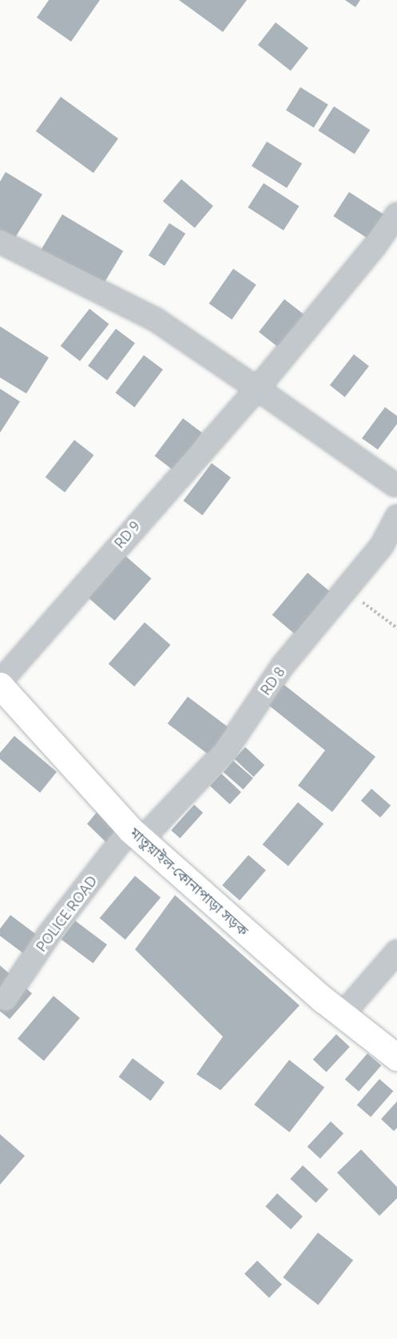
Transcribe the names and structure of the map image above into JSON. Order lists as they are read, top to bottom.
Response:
{
  "streets": {
    "main road": ["মাতুয়াইল-কোনাপাড়া সড়ক"],
    "street": ["RD 9", "RD 8", "POLICE ROAD"]
  },
  "crossings": [
    ["RD 9", "মাতুয়াইল-কোনাপাড়া সড়ক"],
    ["RD 8", "মাতুয়াইল-কোনাপাড়া সড়ক"],
    ["RD 8", "POLICE ROAD"],
    ["মাতুয়াইল-কোনাপাড়া সড়ক", "POLICE ROAD"]
  ]
}
